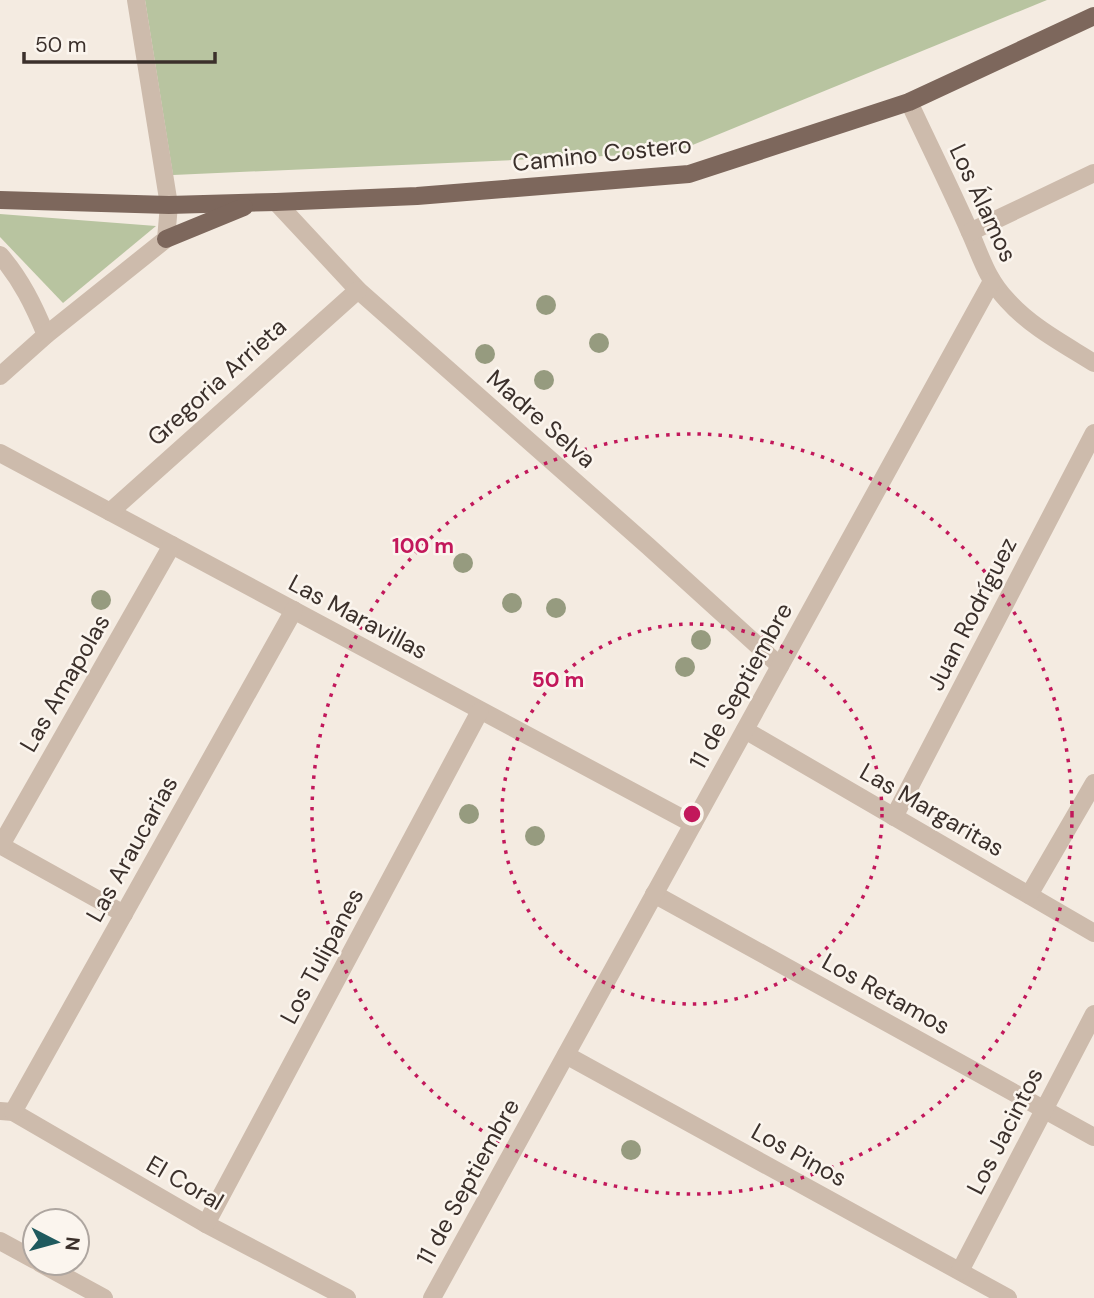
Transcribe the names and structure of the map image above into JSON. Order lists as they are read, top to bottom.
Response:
{
  "streets": {
    "main road": ["Camino Costero"],
    "street": [
      "Los Álamos",
      "Gregoria Arrieta",
      "Madre Selva",
      "Juan Rodríguez",
      "Las Maravillas",
      "Las Amapolas",
      "11 de Septiembre",
      "Las Margaritas",
      "Las Araucarias",
      "Los Tulipanes",
      "Los Retamos",
      "Los Jacintos",
      "Los Pinos",
      "El Coral"
    ]
  },
  "crossings": [
    ["Camino Costero", "Los Álamos"],
    ["Camino Costero", "Madre Selva"],
    ["Los Álamos", "11 de Septiembre"],
    ["Gregoria Arrieta", "Madre Selva"],
    ["Gregoria Arrieta", "Las Maravillas"],
    ["Madre Selva", "11 de Septiembre"],
    ["Juan Rodríguez", "Las Margaritas"],
    ["Las Maravillas", "Las Amapolas"],
    ["Las Maravillas", "11 de Septiembre"],
    ["Las Maravillas", "Las Araucarias"],
    ["Las Maravillas", "Los Tulipanes"],
    ["11 de Septiembre", "Las Margaritas"],
    ["11 de Septiembre", "Los Retamos"],
    ["11 de Septiembre", "Los Pinos"],
    ["Las Araucarias", "El Coral"],
    ["Los Tulipanes", "El Coral"],
    ["Los Retamos", "Los Jacintos"],
    ["Los Jacintos", "Los Pinos"]
  ],
  "scale_bar": "50 m",
  "north": "right",
  "rings": ["100 m", "50 m"]
}
